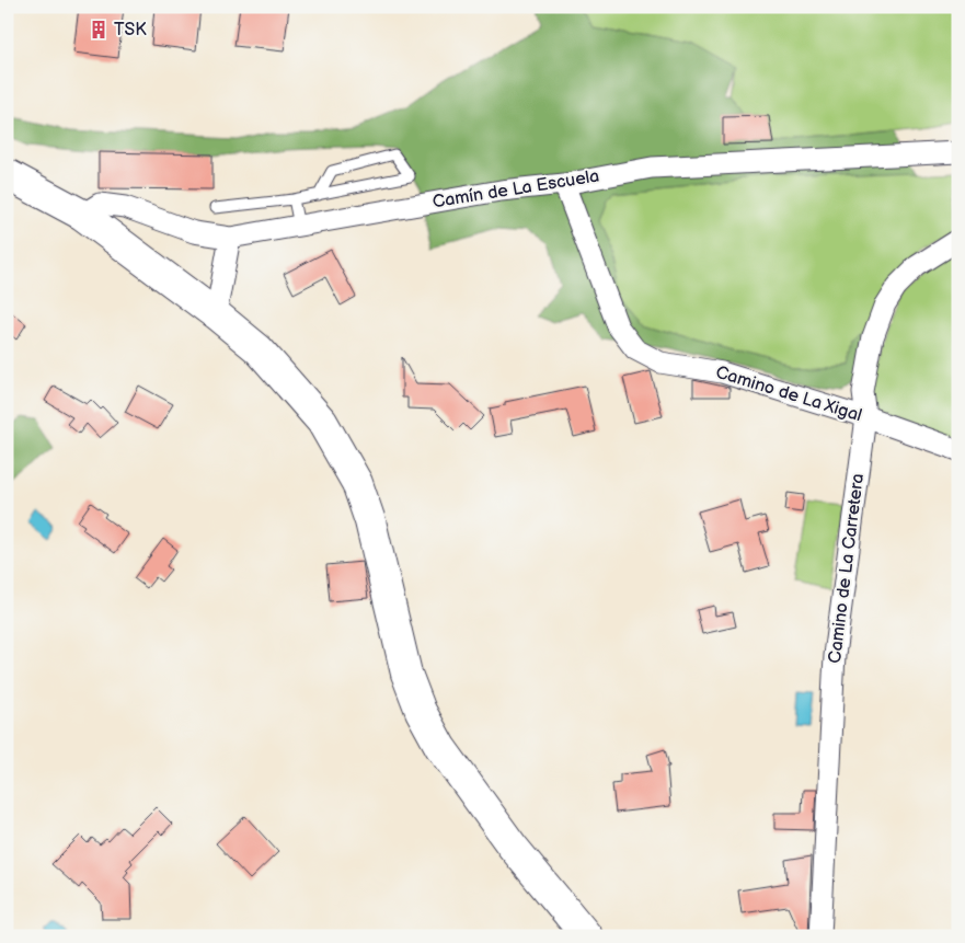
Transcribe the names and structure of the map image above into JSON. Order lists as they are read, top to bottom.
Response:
{
  "streets": {
    "street": ["Camín de La Escuela", "Camino de La Xigal", "Camino de La Carretera"]
  },
  "crossings": [
    ["Camín de La Escuela", "Camino de La Xigal"],
    ["Camino de La Xigal", "Camino de La Carretera"]
  ],
  "places": {
    "building": ["TSK"]
  }
}
